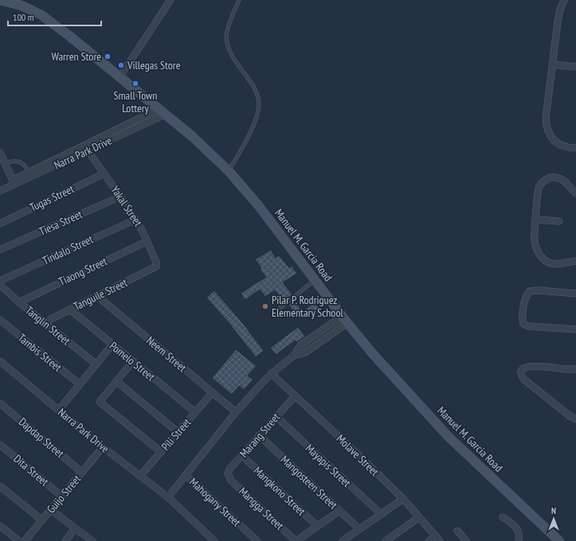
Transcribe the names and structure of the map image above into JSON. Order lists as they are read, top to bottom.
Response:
{
  "streets": {
    "main road": ["Manuel M. Garcia Road"],
    "street": [
      "Narra Park Drive",
      "Tugas Street",
      "Yakal Street",
      "Tiesa Street",
      "Tindalo Street",
      "Tiaong Street",
      "Tanguile Street",
      "Tanglin Street",
      "Tambis Street",
      "Neem Street",
      "Pomelo Street",
      "Pili Street",
      "Marang Street",
      "Dapdap Street",
      "Molave Street",
      "Mayapis Street",
      "Dita Street",
      "Mangosteen Street",
      "Mangkono Street",
      "Guijo Street",
      "Mahogany Street",
      "Mangga Street"
    ]
  },
  "crossings": [
    ["Narra Park Drive", "Yakal Street"],
    ["Narra Park Drive", "Manuel M. Garcia Road"],
    ["Narra Park Drive", "Pili Street"],
    ["Narra Park Drive", "Guijo Street"],
    ["Tugas Street", "Yakal Street"],
    ["Yakal Street", "Tiesa Street"],
    ["Yakal Street", "Tindalo Street"],
    ["Yakal Street", "Tiaong Street"],
    ["Yakal Street", "Tanguile Street"],
    ["Tiaong Street", "Tanglin Street"],
    ["Tanguile Street", "Tanglin Street"],
    ["Tanguile Street", "Neem Street"],
    ["Tanguile Street", "Pomelo Street"],
    ["Neem Street", "Pili Street"],
    ["Pomelo Street", "Pili Street"],
    ["Marang Street", "Molave Street"],
    ["Marang Street", "Mayapis Street"],
    ["Marang Street", "Mangosteen Street"],
    ["Marang Street", "Mangkono Street"],
    ["Marang Street", "Mangga Street"],
    ["Dapdap Street", "Guijo Street"],
    ["Dita Street", "Guijo Street"]
  ],
  "places": [
    "Warren Store",
    "Villegas Store",
    "Small Town Lottery",
    "Pilar P. Rodriguez Elementary School"
  ],
  "scale_bar": "100 m",
  "north": "top"
}
